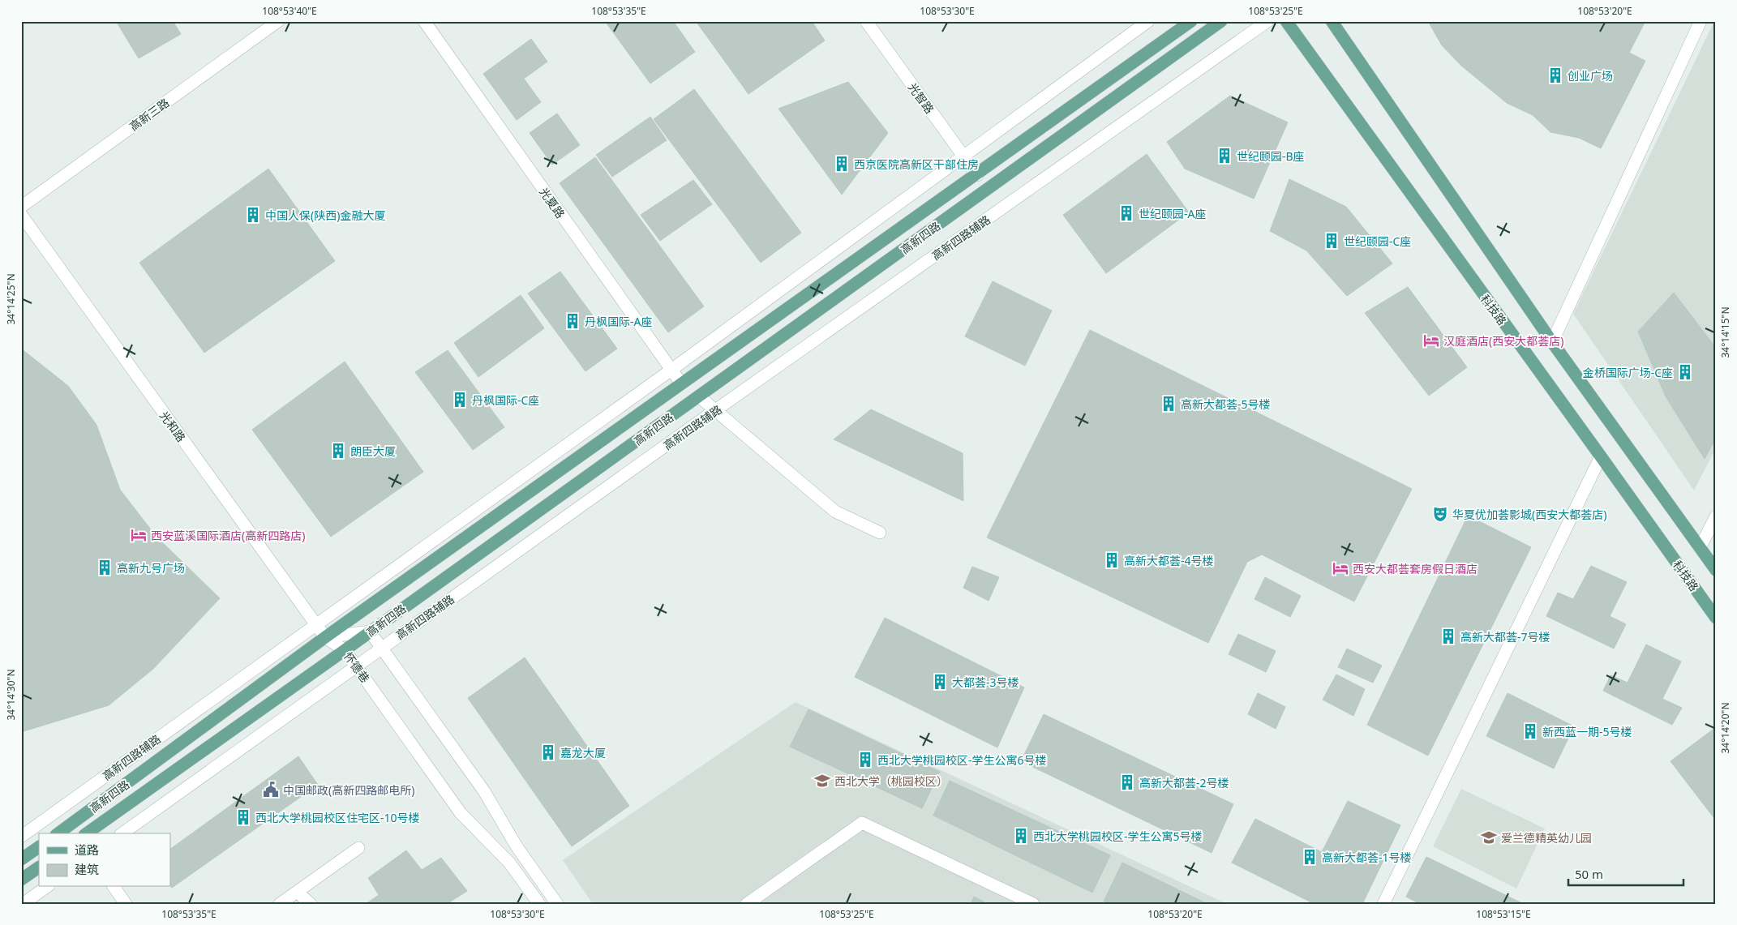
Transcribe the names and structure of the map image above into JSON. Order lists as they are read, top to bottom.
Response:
{
  "streets": {
    "main road": ["高新四路", "科技路"],
    "street": [
      "光智路",
      "高新三路",
      "光夏路",
      "高新四路辅路",
      "光和路",
      "怀德巷"
    ]
  },
  "crossings": [
    ["光智路", "高新四路"],
    ["光智路", "高新四路辅路"],
    ["光夏路", "高新四路"],
    ["光夏路", "高新四路辅路"],
    ["高新四路", "光和路"],
    ["高新四路", "怀德巷"],
    ["高新四路辅路", "光和路"],
    ["高新四路辅路", "怀德巷"],
    ["光和路", "怀德巷"]
  ],
  "places": {
    "building": [
      "创业广场",
      "世纪颐园-B座",
      "西京医院高新区干部住房",
      "世纪颐园-A座",
      "中国人保(陕西)金融大厦",
      "世纪颐园-C座",
      "丹枫国际-A座",
      "金桥国际广场-C座",
      "丹枫国际-C座",
      "高新大都荟-5号楼",
      "朗臣大厦",
      "高新大都荟-4号楼",
      "高新九号广场",
      "高新大都荟-7号楼",
      "大都荟-3号楼",
      "新西蓝一期-5号楼",
      "嘉龙大厦",
      "西北大学桃园校区-学生公寓6号楼",
      "高新大都荟-2号楼",
      "西北大学桃园校区住宅区-10号楼",
      "西北大学桃园校区-学生公寓5号楼",
      "高新大都荟-1号楼"
    ],
    "hotel": ["汉庭酒店(西安大都荟店)", "西安蓝溪国际酒店(高新四路店)", "西安大都荟套房假日酒店"],
    "theatre": ["华夏优加荟影城(西安大都荟店)"],
    "school or university": ["西北大学（桃园校区）", "爱兰德精英幼儿园"],
    "public building": ["中国邮政(高新四路邮电所)"]
  },
  "legend": ["道路", "建筑"],
  "scale_bar": "50 m",
  "coordinates": [
    "108°53'40\"E",
    "108°53'35\"E",
    "108°53'30\"E",
    "108°53'25\"E",
    "108°53'20\"E",
    "34°14'25\"N",
    "34°14'15\"N",
    "34°14'30\"N",
    "34°14'20\"N",
    "108°53'15\"E"
  ]
}
